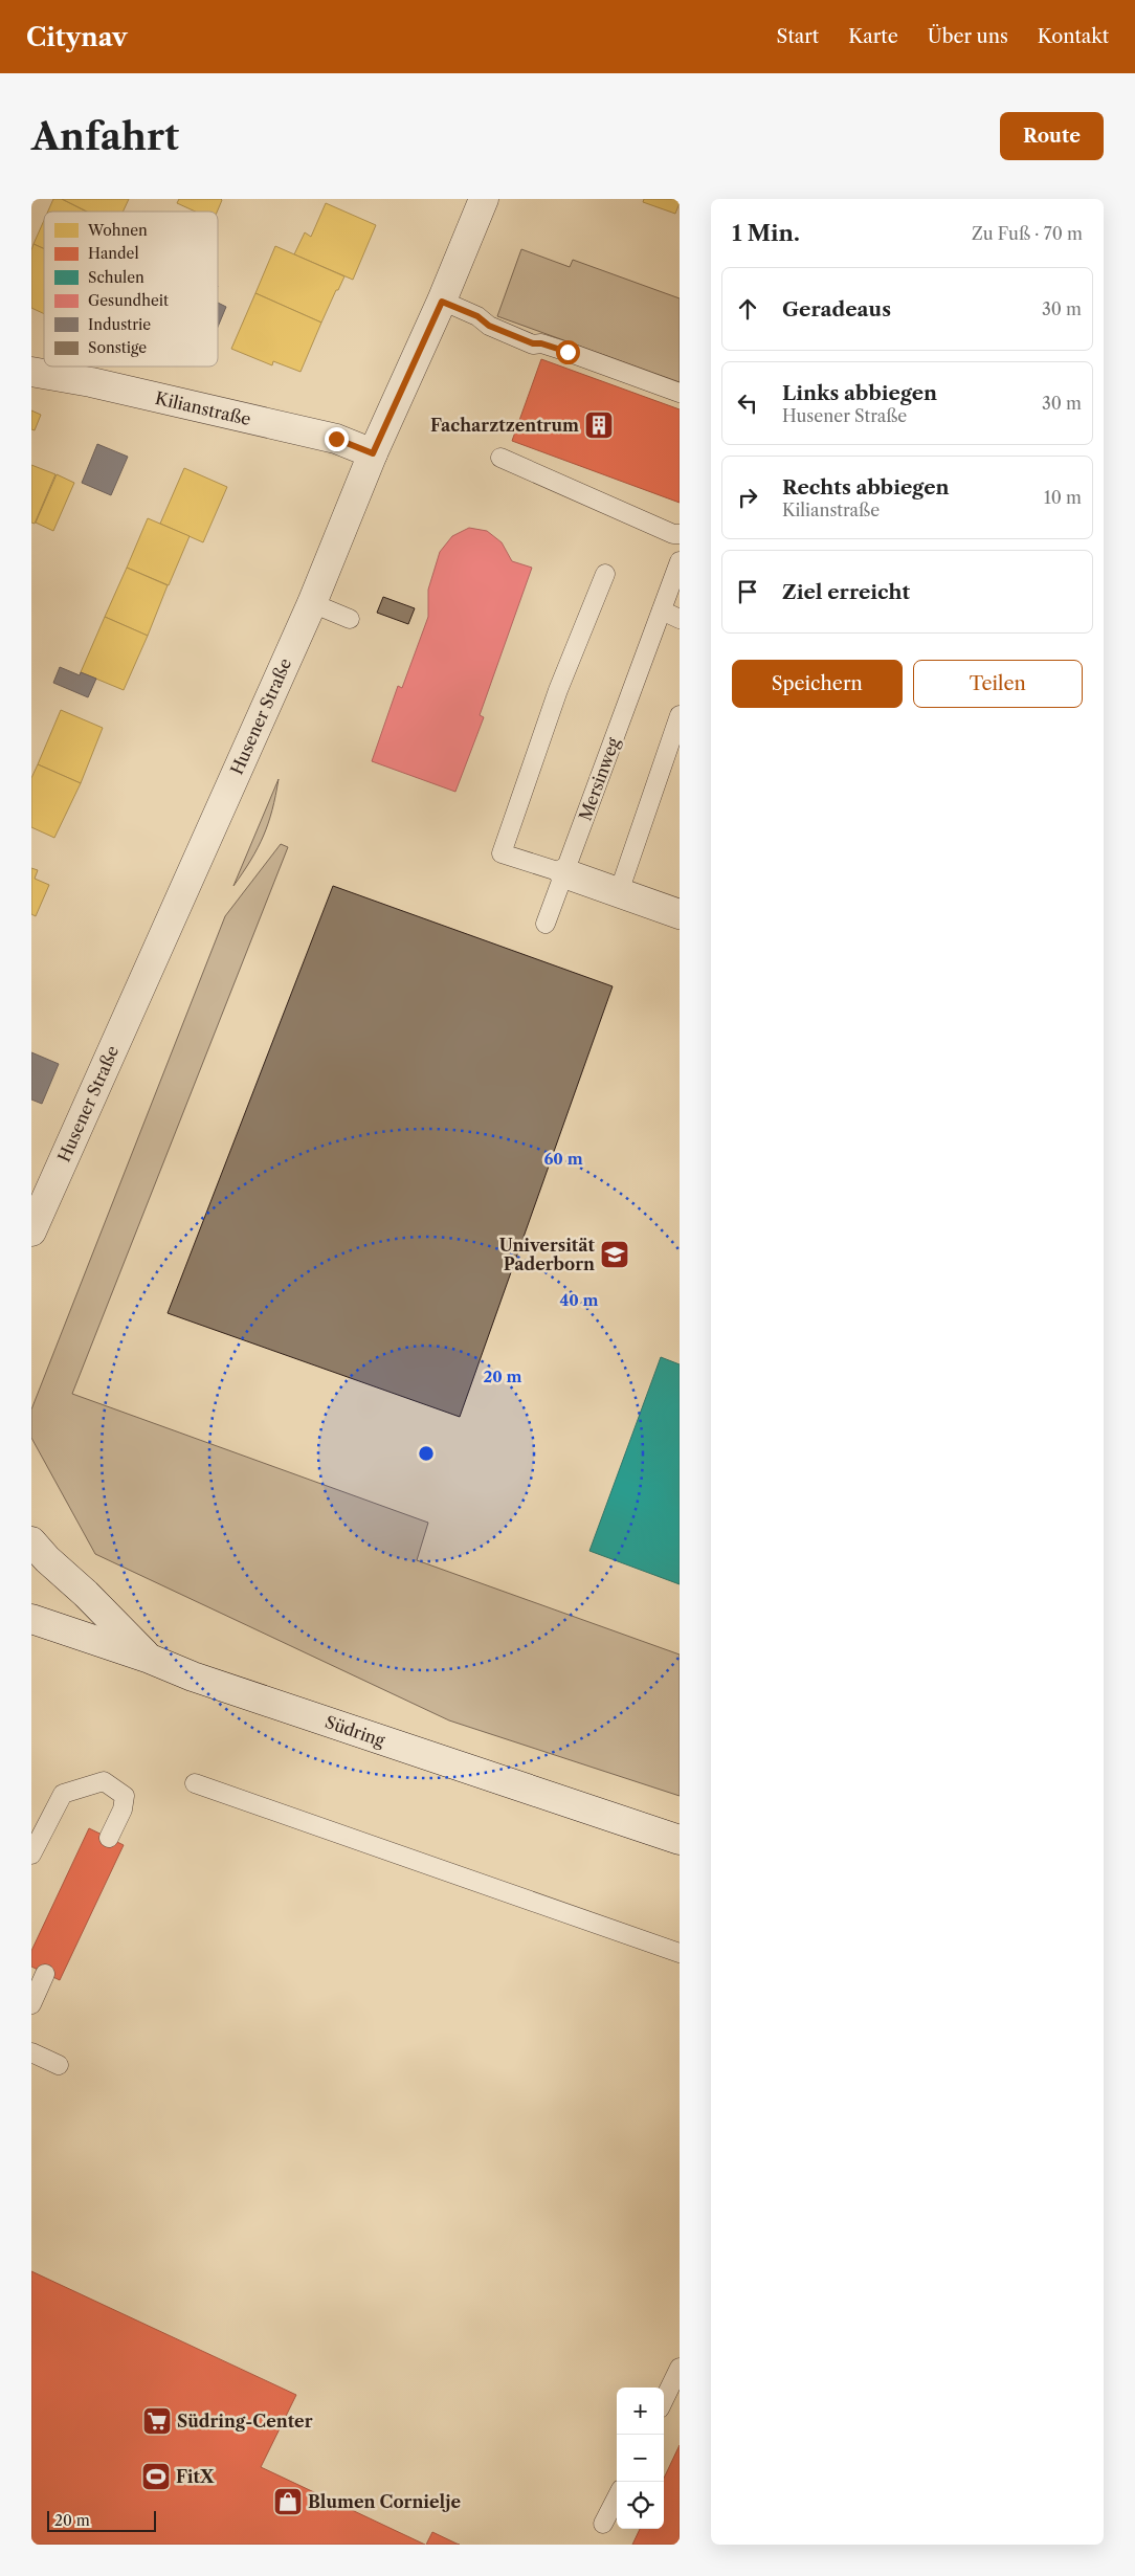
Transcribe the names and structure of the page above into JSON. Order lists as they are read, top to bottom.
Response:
{
  "streets": {
    "street": ["Kilianstraße", "Husener Straße", "Südring"],
    "lane": ["Mersinweg"]
  },
  "crossings": [
    ["Kilianstraße", "Husener Straße"]
  ],
  "places": {
    "building": ["Facharztzentrum"],
    "school or university": ["Universität Paderborn"],
    "supermarket": ["Südring-Center"],
    "sports": ["FitX"],
    "shop": ["Blumen Cornielje"]
  },
  "legend": [
    "Wohnen",
    "Handel",
    "Schulen",
    "Gesundheit",
    "Industrie",
    "Sonstige"
  ],
  "scale_bar": "20 m",
  "page": {
    "header": "Citynav",
    "nav": [
      "Start",
      "Karte",
      "Über uns",
      "Kontakt"
    ],
    "buttons": [
      "Route",
      ["Speichern", "Teilen"]
    ],
    "title": "Anfahrt",
    "heading": ["1 Min.", "Zu Fuß · 70 m"],
    "list": [
      ["Geradeaus", "30 m"],
      ["Links abbiegen", "Husener Straße", "30 m"],
      ["Rechts abbiegen", "Kilianstraße", "10 m"],
      "Ziel erreicht"
    ],
    "map_buttons": ["+", "−"],
    "scale": "20 m"
  },
  "rings": ["60 m", "40 m", "20 m"]
}
